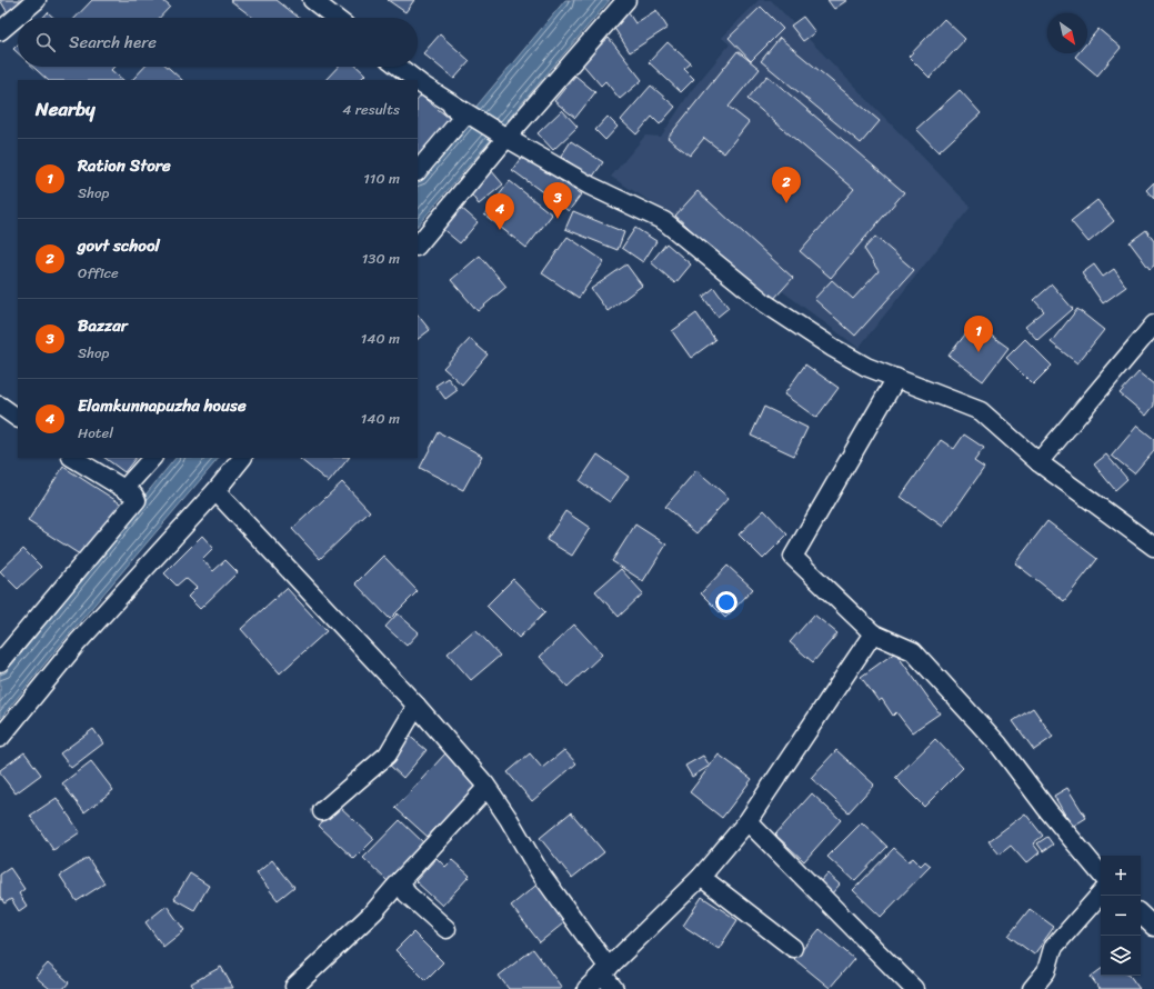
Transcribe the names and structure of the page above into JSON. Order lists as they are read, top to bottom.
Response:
{
  "north": "bottom right",
  "page": {
    "search": "Search here",
    "heading": ["Nearby", "4 results"],
    "list": [
      {
        "mark": "1",
        "name": "Ration Store",
        "note": "Shop",
        "value": "110 m"
      },
      {
        "mark": "2",
        "name": "govt school",
        "note": "Office",
        "value": "130 m"
      },
      {
        "mark": "3",
        "name": "Bazzar",
        "note": "Shop",
        "value": "140 m"
      },
      {
        "mark": "4",
        "name": "Elamkunnapuzha house",
        "note": "Hotel",
        "value": "140 m"
      }
    ],
    "pins": [
      "2",
      "3",
      "4",
      "1"
    ],
    "map_buttons": ["+", "−"]
  }
}
